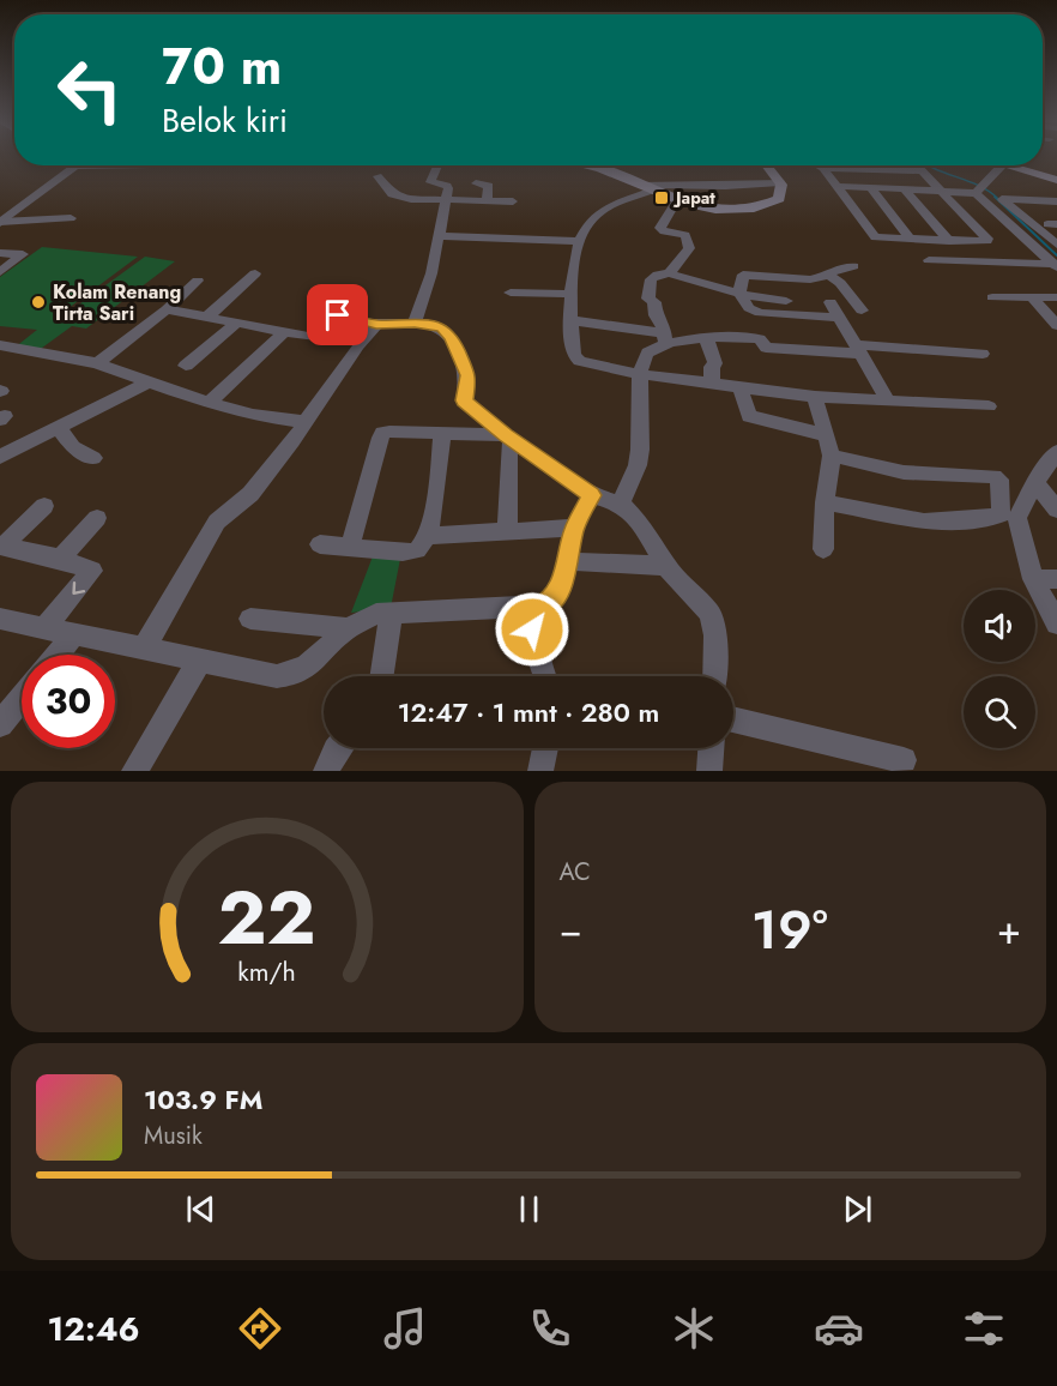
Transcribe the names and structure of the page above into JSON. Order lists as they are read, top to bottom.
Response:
{
  "places": {
    "transit": ["Japat"],
    "other": ["Kolam Renang Tirta Sari"]
  },
  "page": {
    "turn": ["70 m", "Belok kiri"],
    "limit": "30",
    "trip": "12:47 · 1 mnt · 280 m",
    "tile": "AC",
    "heat": ["−", "19°", "+"],
    "song": ["103.9 FM", "Musik"],
    "tabs": "12:46",
    "gauge": ["22", "km/h"]
  }
}
